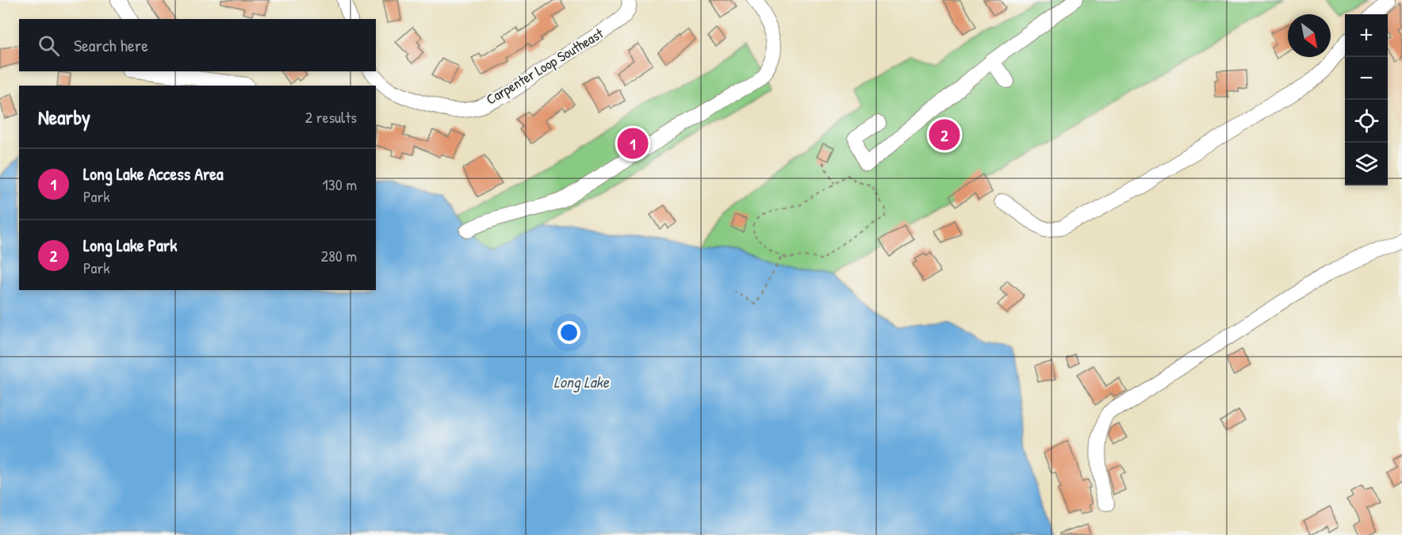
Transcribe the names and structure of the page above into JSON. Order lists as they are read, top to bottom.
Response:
{
  "streets": {
    "street": ["Carpenter Loop Southeast"]
  },
  "water": ["Long Lake"],
  "north": "bottom right",
  "page": {
    "map_buttons": ["+", "−"],
    "search": "Search here",
    "heading": ["Nearby", "2 results"],
    "pins": ["2", "1"],
    "list": [
      {
        "mark": "1",
        "name": "Long Lake Access Area",
        "note": "Park",
        "value": "130 m"
      },
      {
        "mark": "2",
        "name": "Long Lake Park",
        "note": "Park",
        "value": "280 m"
      }
    ]
  }
}
